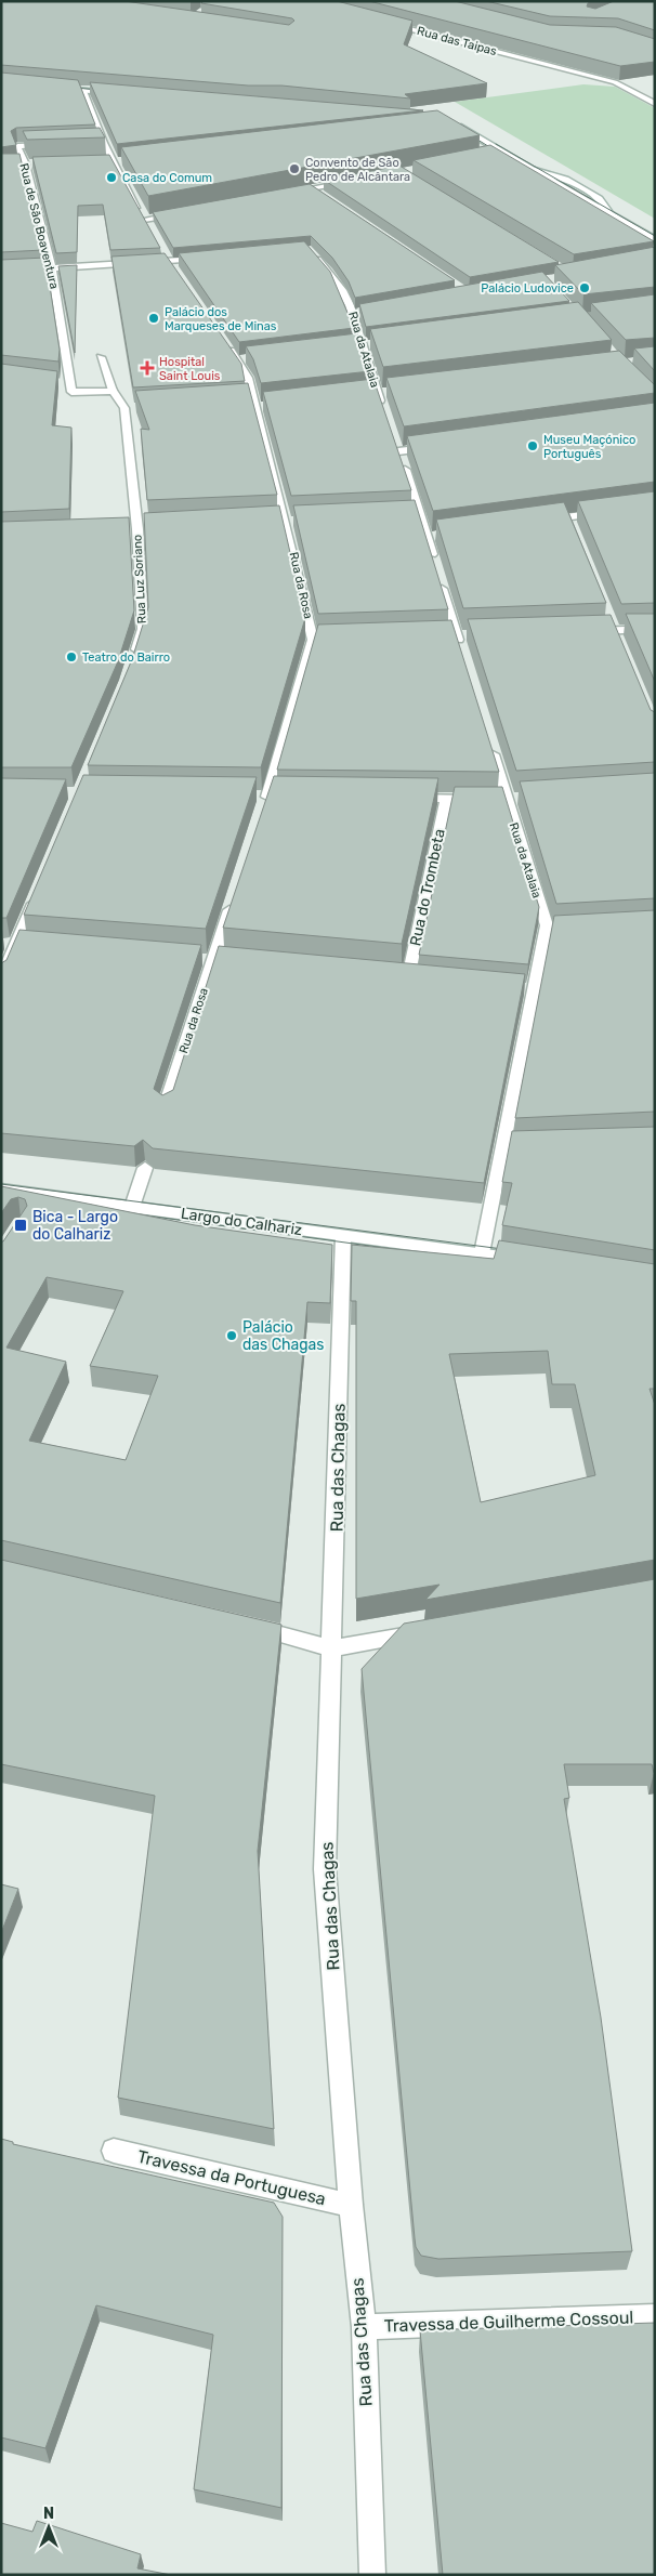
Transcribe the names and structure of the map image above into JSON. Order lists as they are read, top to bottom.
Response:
{
  "streets": {
    "street": [
      "Rua das Taipas",
      "Rua de São Boaventura",
      "Rua da Atalaia",
      "Rua Luz Soriano",
      "Rua da Rosa",
      "Rua do Trombeta",
      "Largo do Calhariz",
      "Rua das Chagas",
      "Travessa da Portuguesa",
      "Travessa de Guilherme Cossoul"
    ]
  },
  "crossings": [
    ["Rua de São Boaventura", "Rua Luz Soriano"],
    ["Rua da Atalaia", "Largo do Calhariz"],
    ["Largo do Calhariz", "Rua das Chagas"],
    ["Rua das Chagas", "Travessa da Portuguesa"],
    ["Rua das Chagas", "Travessa de Guilherme Cossoul"]
  ],
  "places": {
    "other": [
      "Convento de São Pedro de Alcântara",
      "Casa do Comum",
      "Palácio Ludovice",
      "Palácio dos Marqueses de Minas",
      "Museu Maçónico Português",
      "Teatro do Bairro",
      "Palácio das Chagas"
    ],
    "health": ["Hospital Saint Louis"],
    "transit": ["Bica - Largo do Calhariz"]
  },
  "north": "top"
}
